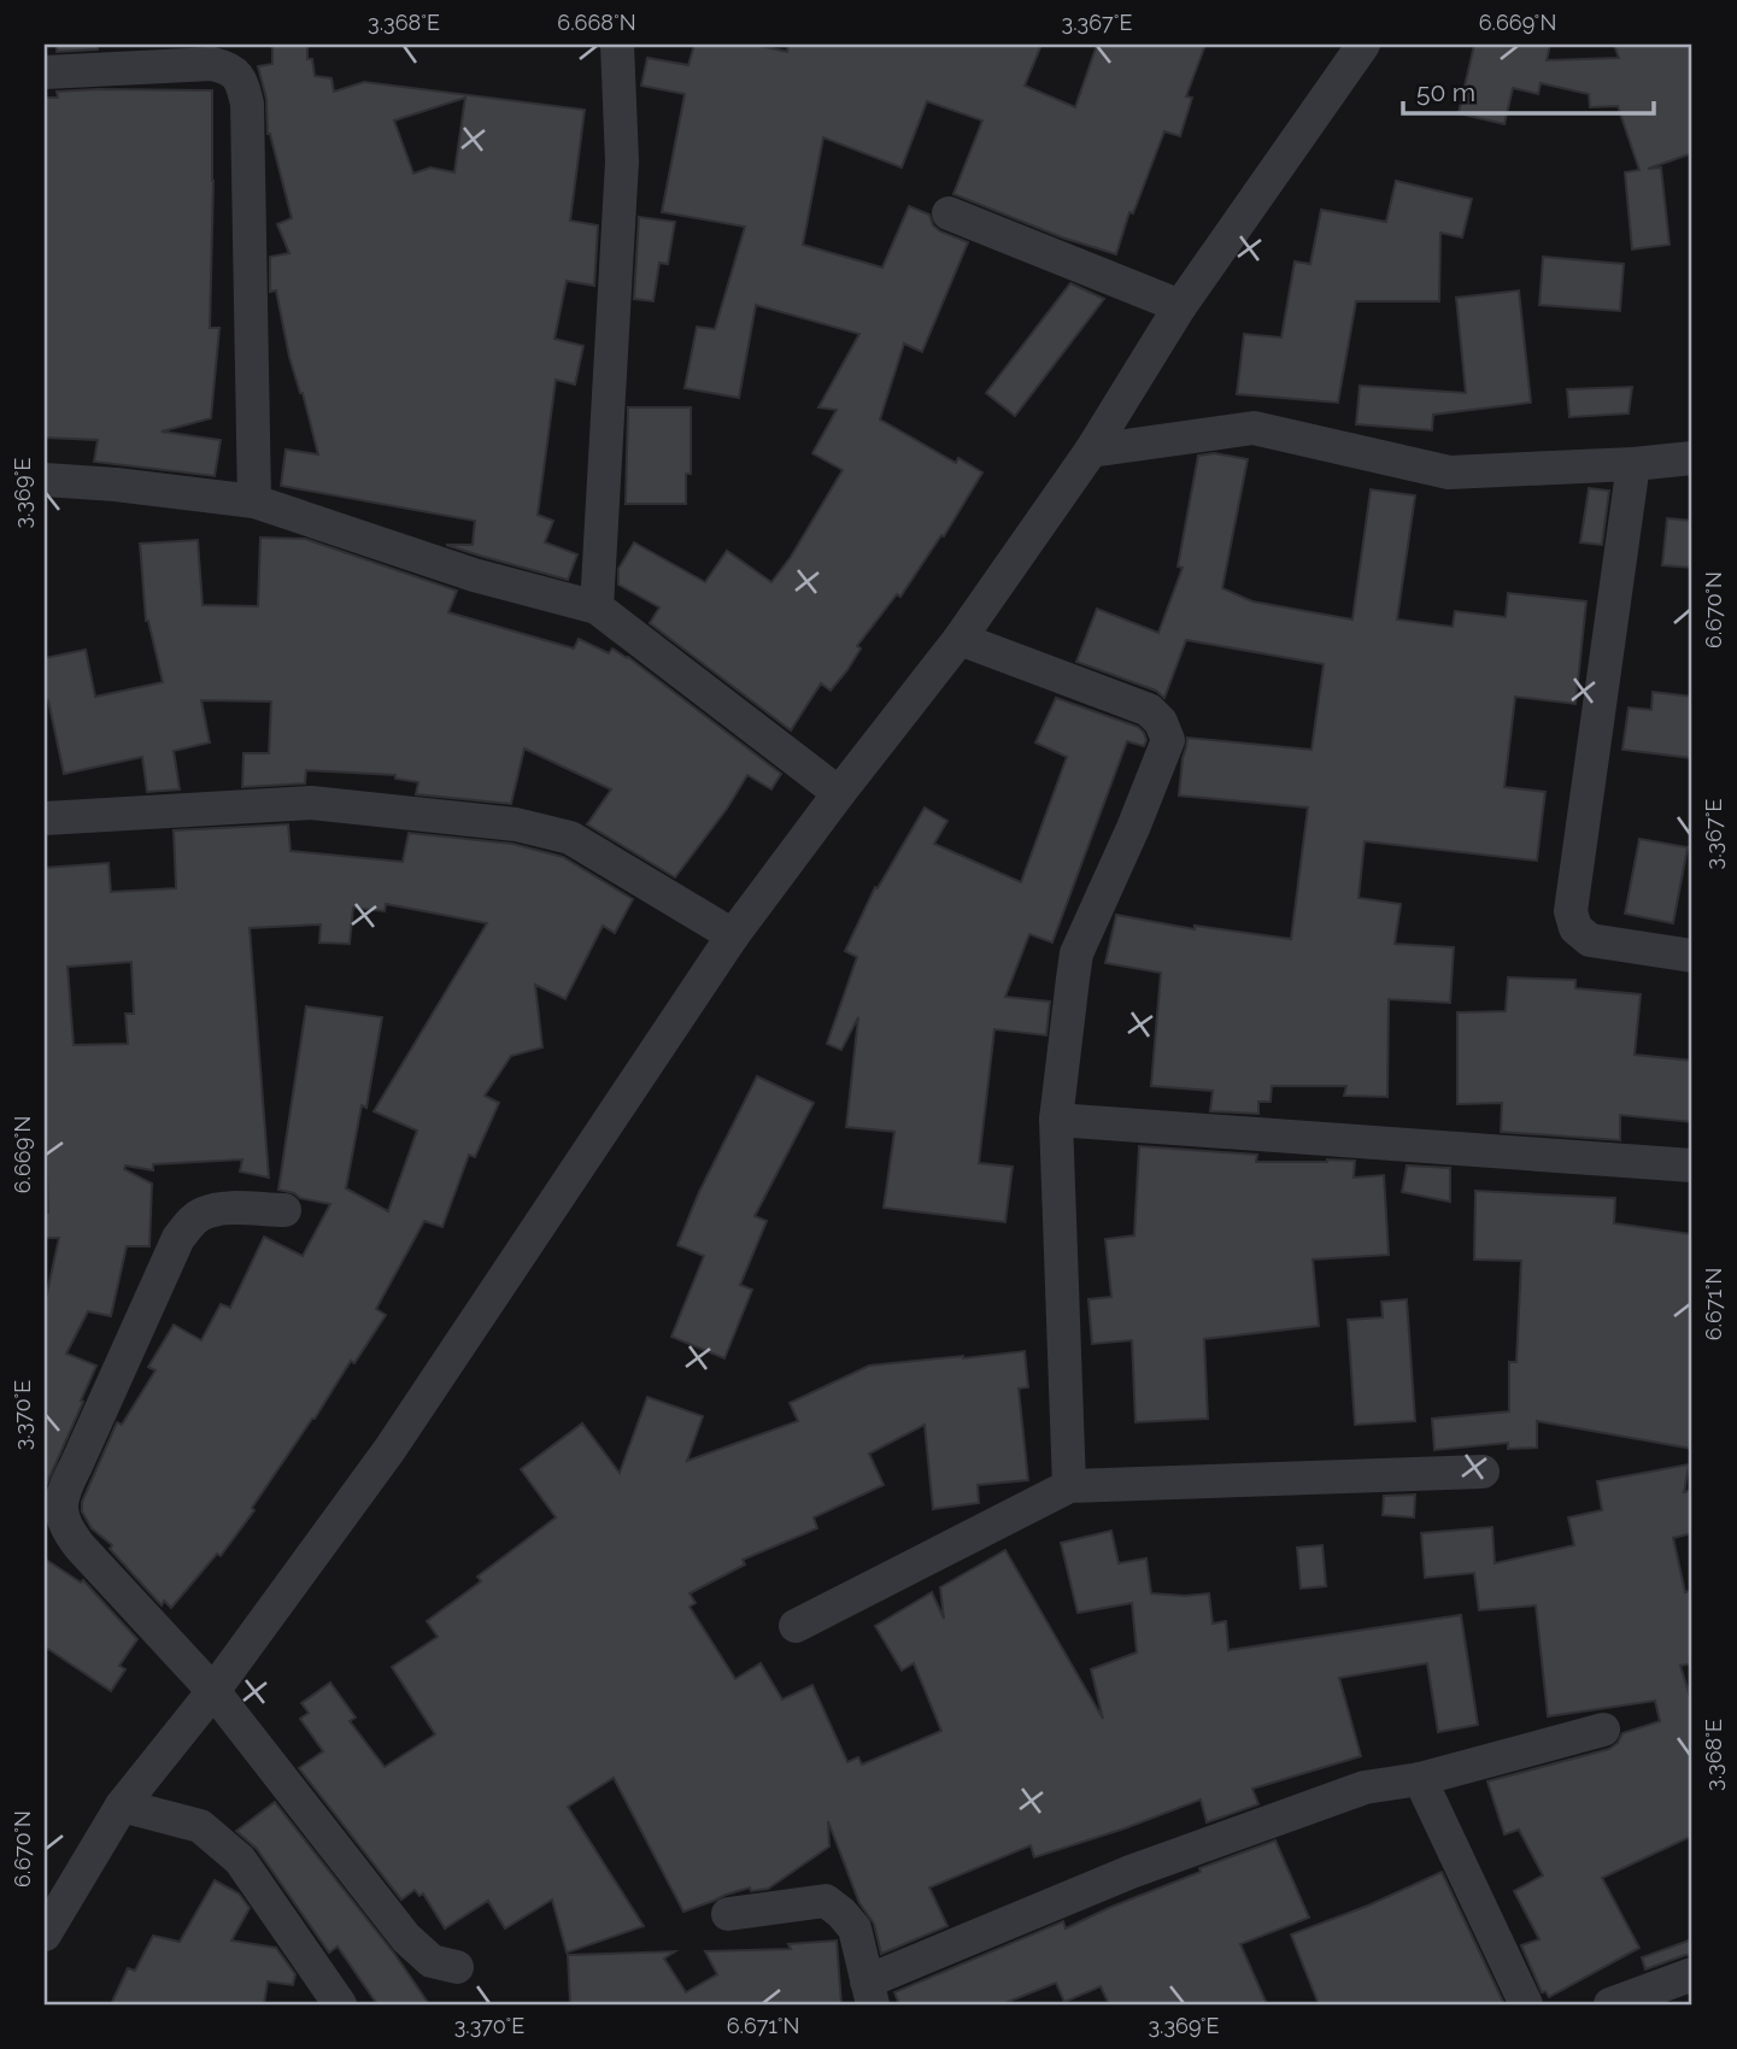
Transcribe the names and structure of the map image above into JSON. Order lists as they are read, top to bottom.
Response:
{
  "scale_bar": "50 m",
  "coordinates": [
    "3.368°E",
    "6.668°N",
    "3.367°E",
    "6.669°N",
    "3.369°E",
    "6.670°N",
    "6.671°N",
    "3.370°E"
  ]
}
